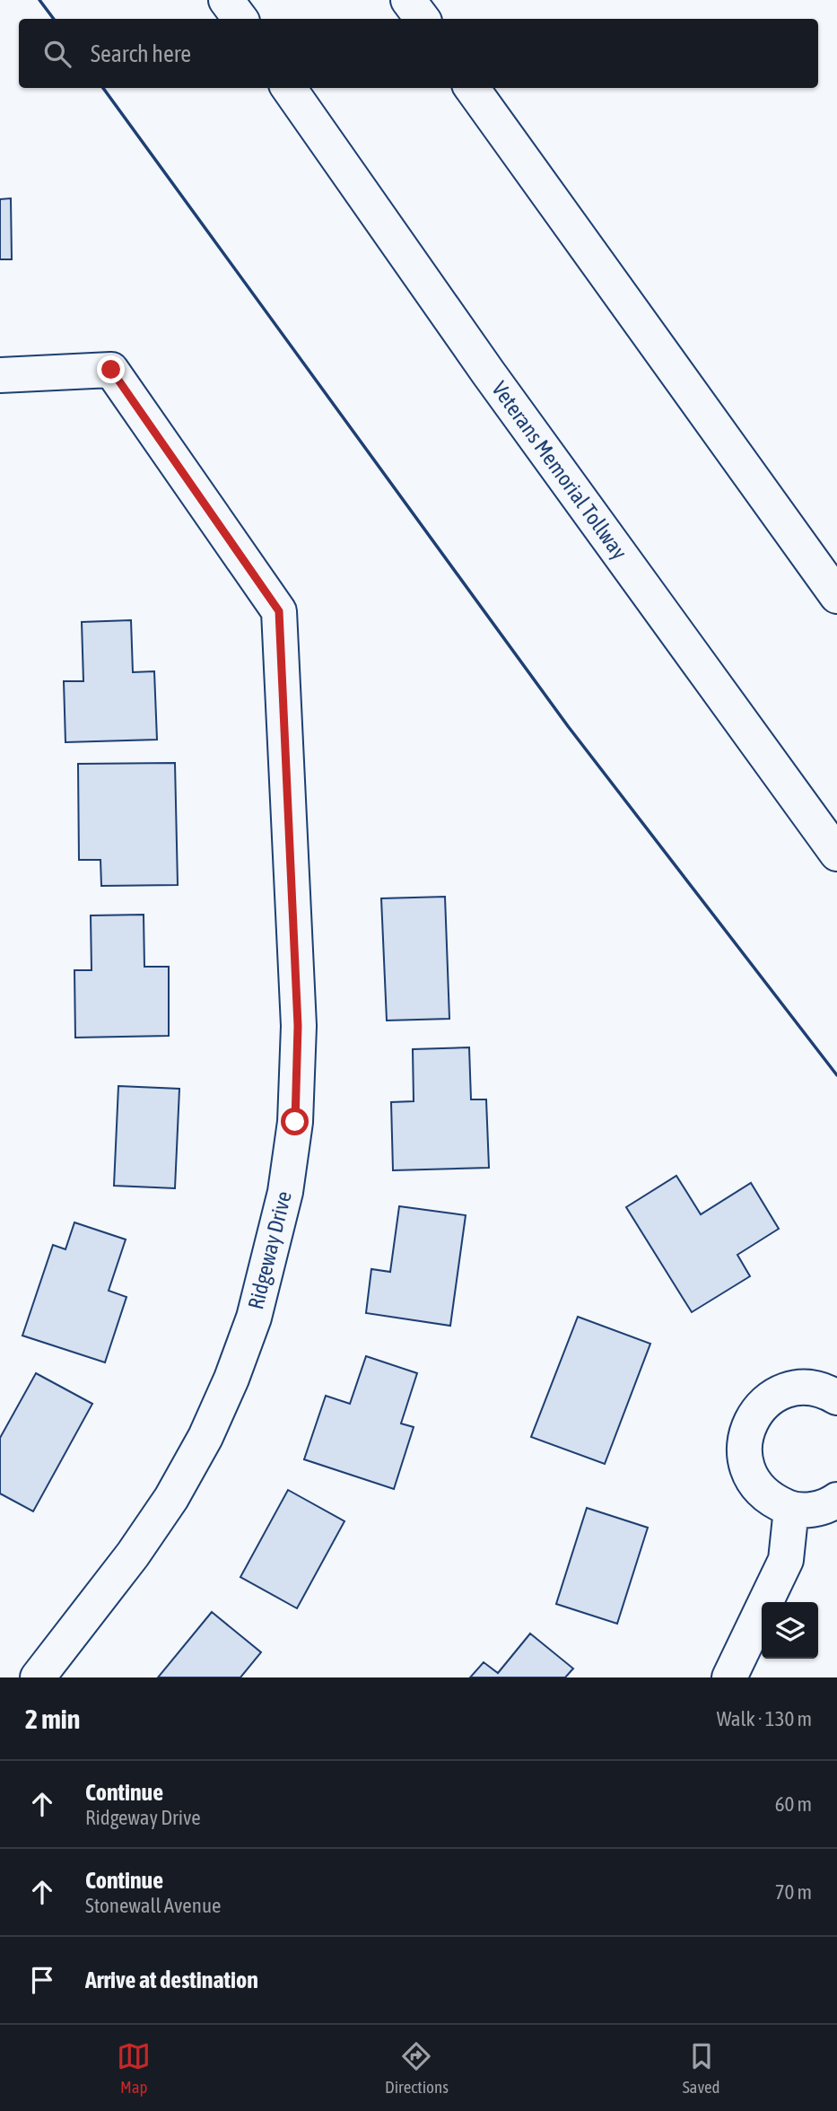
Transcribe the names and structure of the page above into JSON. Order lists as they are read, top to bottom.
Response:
{
  "streets": {
    "main road": ["Veterans Memorial Tollway", "Ridgeway Drive"]
  },
  "page": {
    "search": "Search here",
    "heading": ["2 min", "Walk · 130 m"],
    "list": [
      ["Continue", "Ridgeway Drive", "60 m"],
      ["Continue", "Stonewall Avenue", "70 m"],
      "Arrive at destination"
    ],
    "nav": ["Map", "Directions", "Saved"]
  }
}
